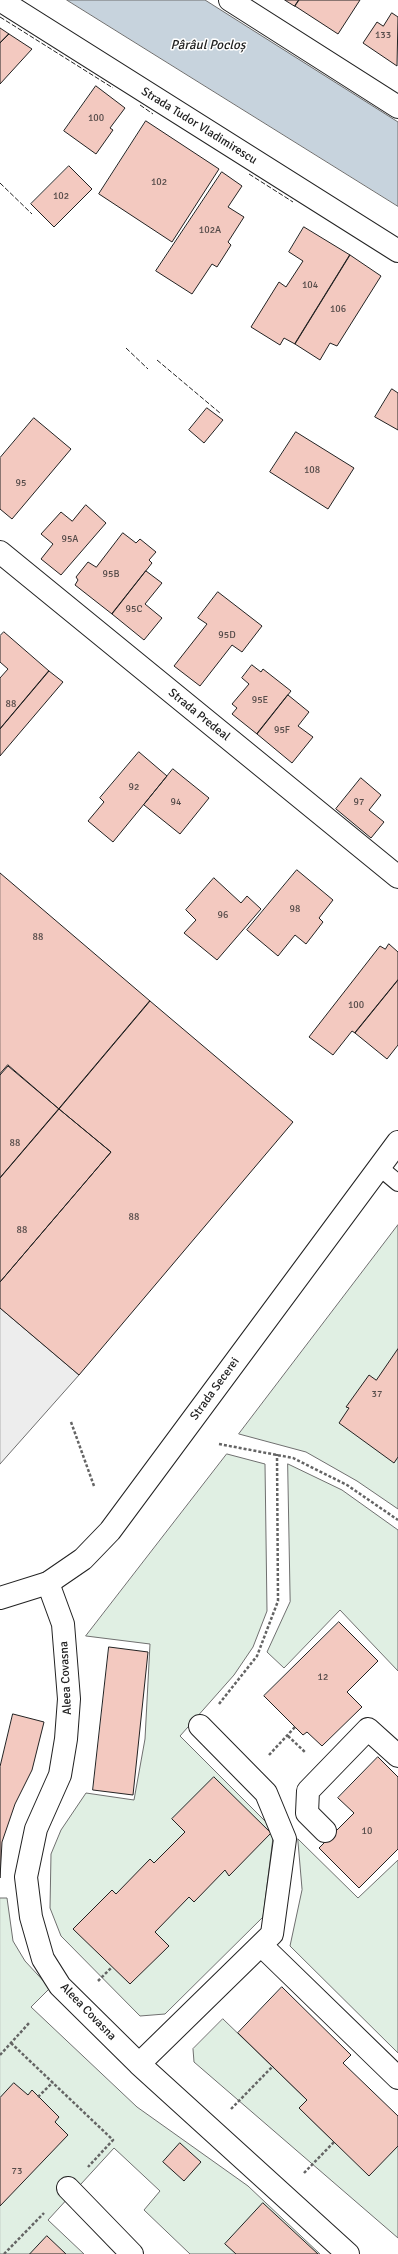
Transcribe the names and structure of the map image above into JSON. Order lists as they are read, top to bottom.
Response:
{
  "streets": {
    "street": [
      "Strada Tudor Vladimirescu",
      "Strada Predeal",
      "Strada Secerei",
      "Aleea Covasna"
    ]
  },
  "crossings": [
    ["Strada Secerei", "Aleea Covasna"]
  ],
  "water": ["Pârâul Pocloș"],
  "house_numbers": [
    "133",
    "100",
    "102",
    "102",
    "102A",
    "104",
    "106",
    "108",
    "95",
    "95A",
    "95B",
    "95C",
    "95D",
    "95E",
    "88",
    "95F",
    "92",
    "94",
    "97",
    "98",
    "96",
    "88",
    "100",
    "88",
    "88",
    "88",
    "37",
    "12",
    "10",
    "73"
  ]
}
